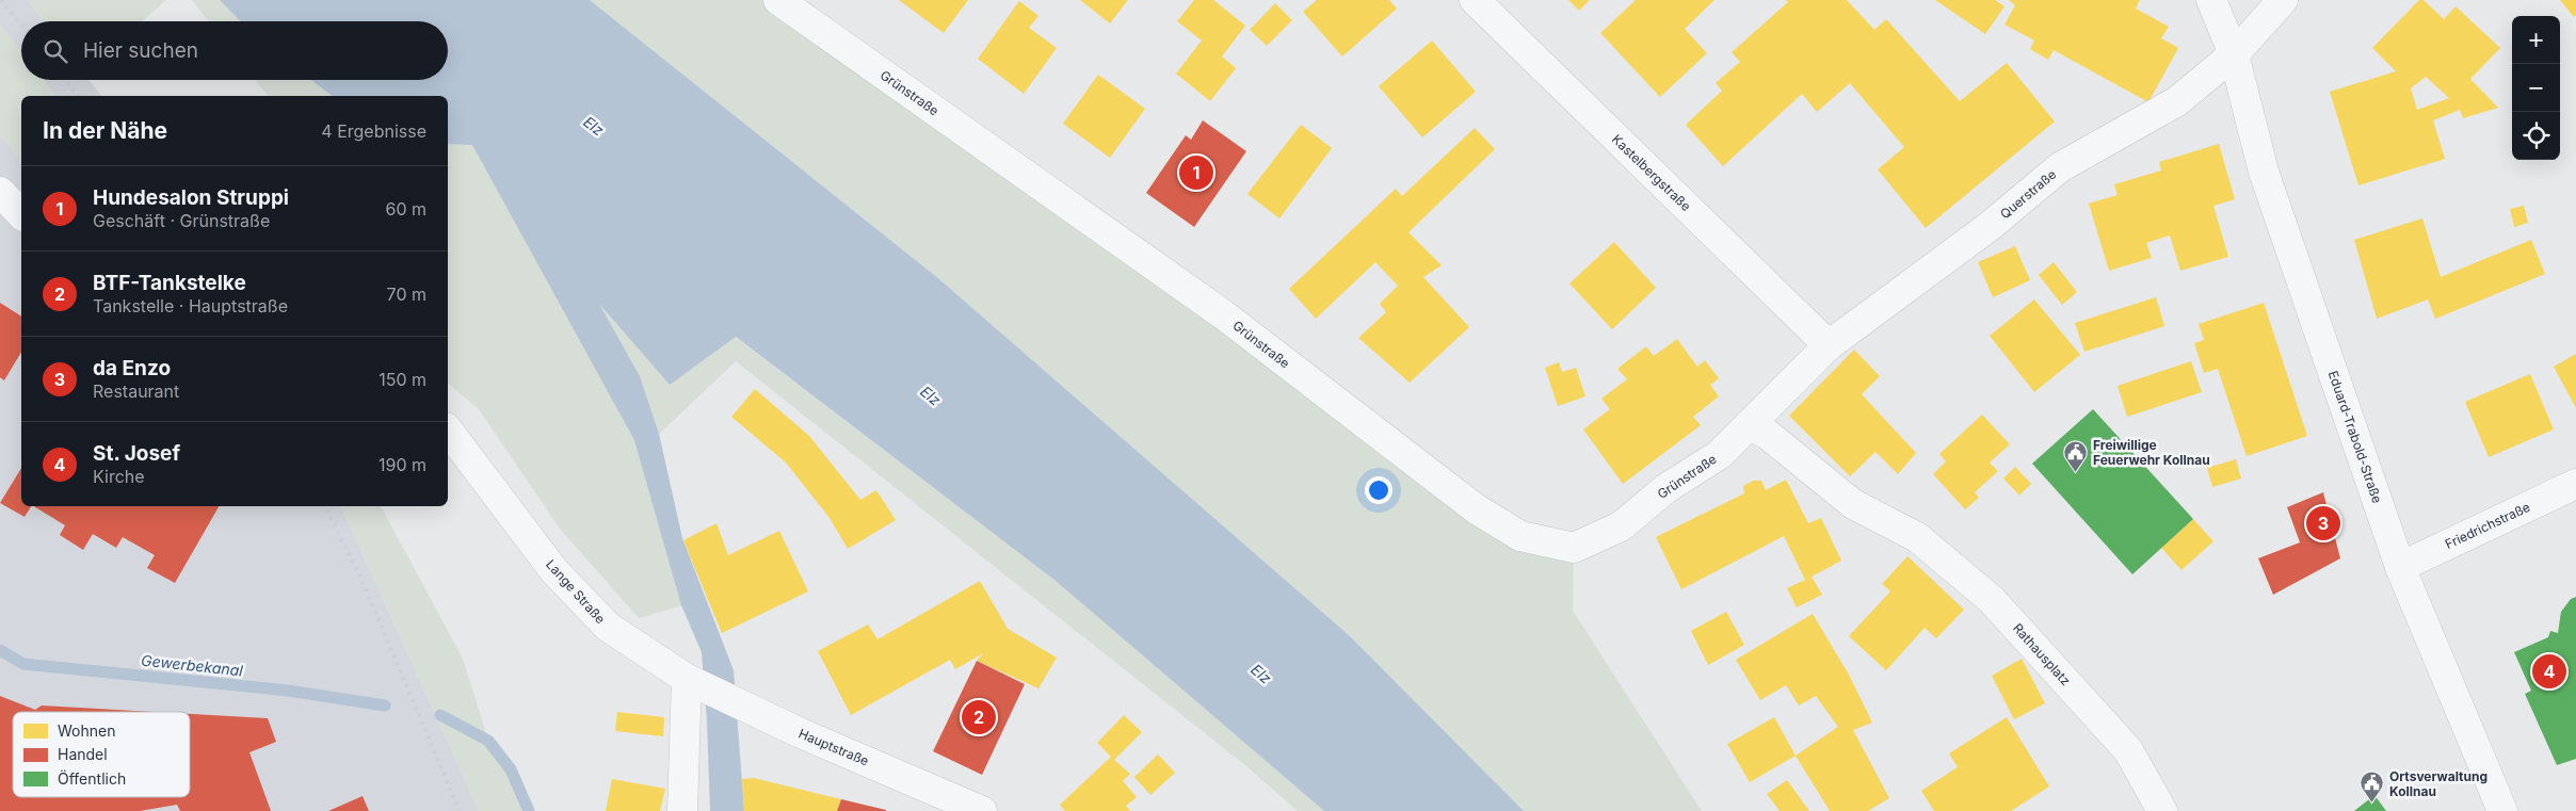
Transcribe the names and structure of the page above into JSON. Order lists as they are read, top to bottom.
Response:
{
  "streets": {
    "street": [
      "Grünstraße",
      "Kastelbergstraße",
      "Querstraße",
      "Eduard-Trabold-Straße",
      "Friedrichstraße",
      "Lange Straße",
      "Rathausplatz",
      "Hauptstraße"
    ]
  },
  "crossings": [
    ["Grünstraße", "Kastelbergstraße"],
    ["Grünstraße", "Querstraße"],
    ["Grünstraße", "Rathausplatz"],
    ["Kastelbergstraße", "Querstraße"],
    ["Querstraße", "Eduard-Trabold-Straße"],
    ["Eduard-Trabold-Straße", "Friedrichstraße"],
    ["Lange Straße", "Hauptstraße"]
  ],
  "water": ["Elz", "Gewerbekanal"],
  "places": {
    "public building": ["Freiwillige Feuerwehr Kollnau", "Ortsverwaltung Kollnau"]
  },
  "legend": ["Wohnen", "Handel", "Öffentlich"],
  "page": {
    "map_buttons": ["+", "−"],
    "search": "Hier suchen",
    "heading": ["In der Nähe", "4 Ergebnisse"],
    "pins": [
      "1",
      "3",
      "4",
      "2"
    ],
    "list": [
      {
        "mark": "1",
        "name": "Hundesalon Struppi",
        "note": "Geschäft · Grünstraße",
        "value": "60 m"
      },
      {
        "mark": "2",
        "name": "BTF-Tankstelke",
        "note": "Tankstelle · Hauptstraße",
        "value": "70 m"
      },
      {
        "mark": "3",
        "name": "da Enzo",
        "note": "Restaurant",
        "value": "150 m"
      },
      {
        "mark": "4",
        "name": "St. Josef",
        "note": "Kirche",
        "value": "190 m"
      }
    ]
  }
}
